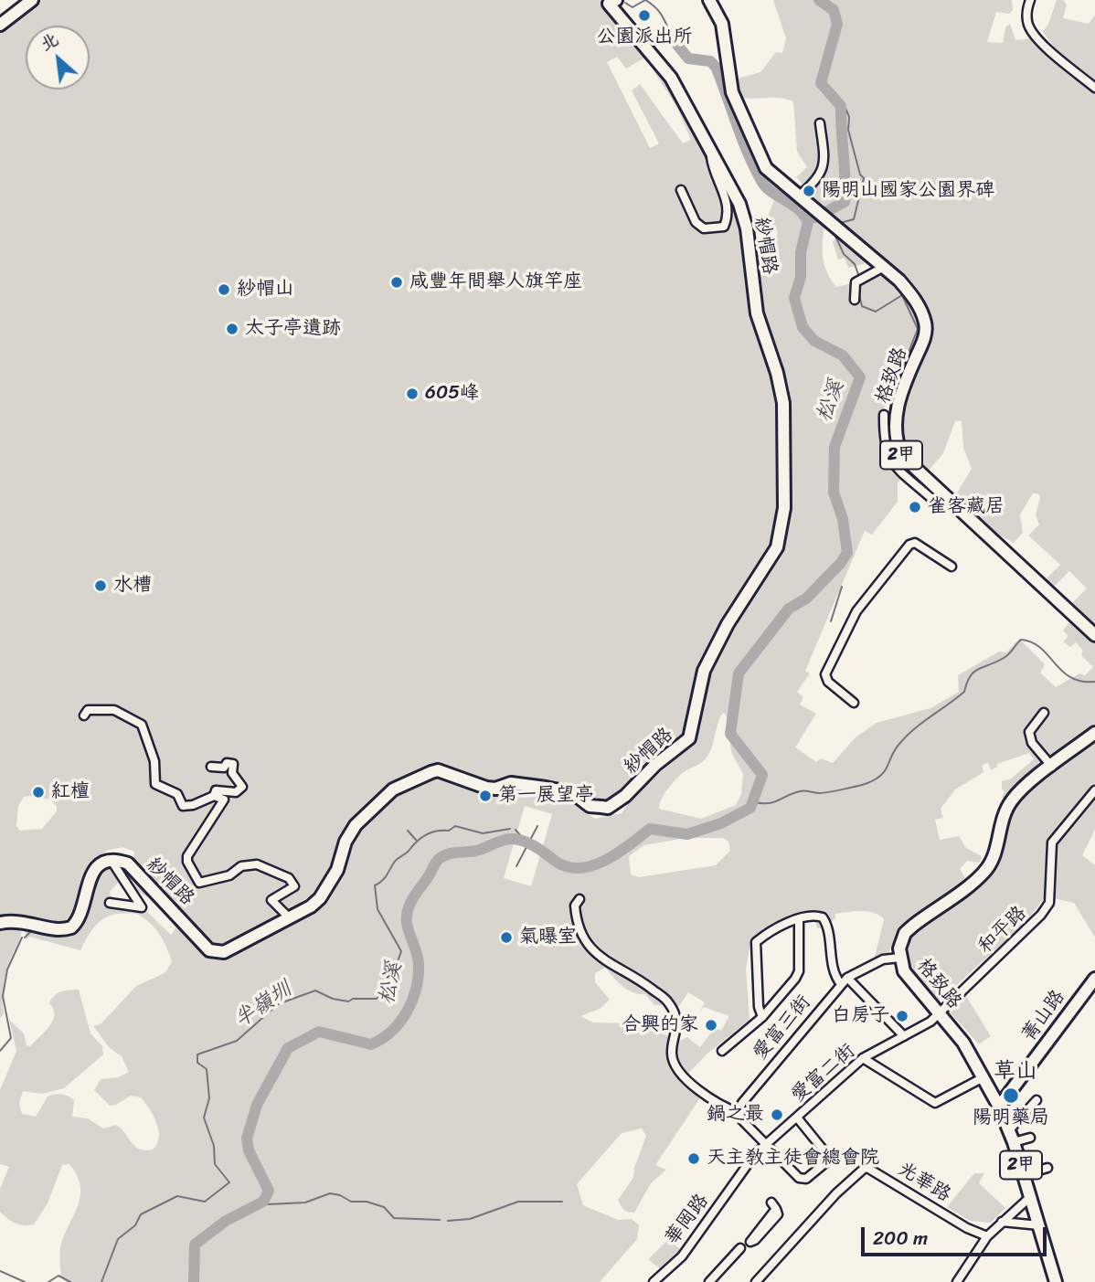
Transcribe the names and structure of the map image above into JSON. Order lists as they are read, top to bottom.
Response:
{
  "streets": {
    "street": [
      "紗帽路",
      "格致路",
      "2甲",
      "和平路",
      "菁山路",
      "愛富三街",
      "愛富二街",
      "光華路",
      "華岡路"
    ]
  },
  "crossings": [
    ["格致路", "2甲"],
    ["格致路", "和平路"],
    ["格致路", "菁山路"],
    ["格致路", "愛富三街"],
    ["格致路", "愛富二街"],
    ["和平路", "愛富二街"],
    ["愛富二街", "華岡路"]
  ],
  "districts": ["草山"],
  "water": ["松溪", "半嶺圳"],
  "places": [
    "公園派出所",
    "陽明山國家公園界碑",
    "咸豐年間舉人旗竿座",
    "紗帽山",
    "太子亭遺跡",
    "605峰",
    "雀客藏居",
    "水槽",
    "紅檀",
    "第一展望亭",
    "氣曝室",
    "白房子",
    "合興的家",
    "陽明藥局",
    "鍋之最",
    "天主教主徒會總會院"
  ],
  "scale_bar": "200 m",
  "north": "top left"
}
